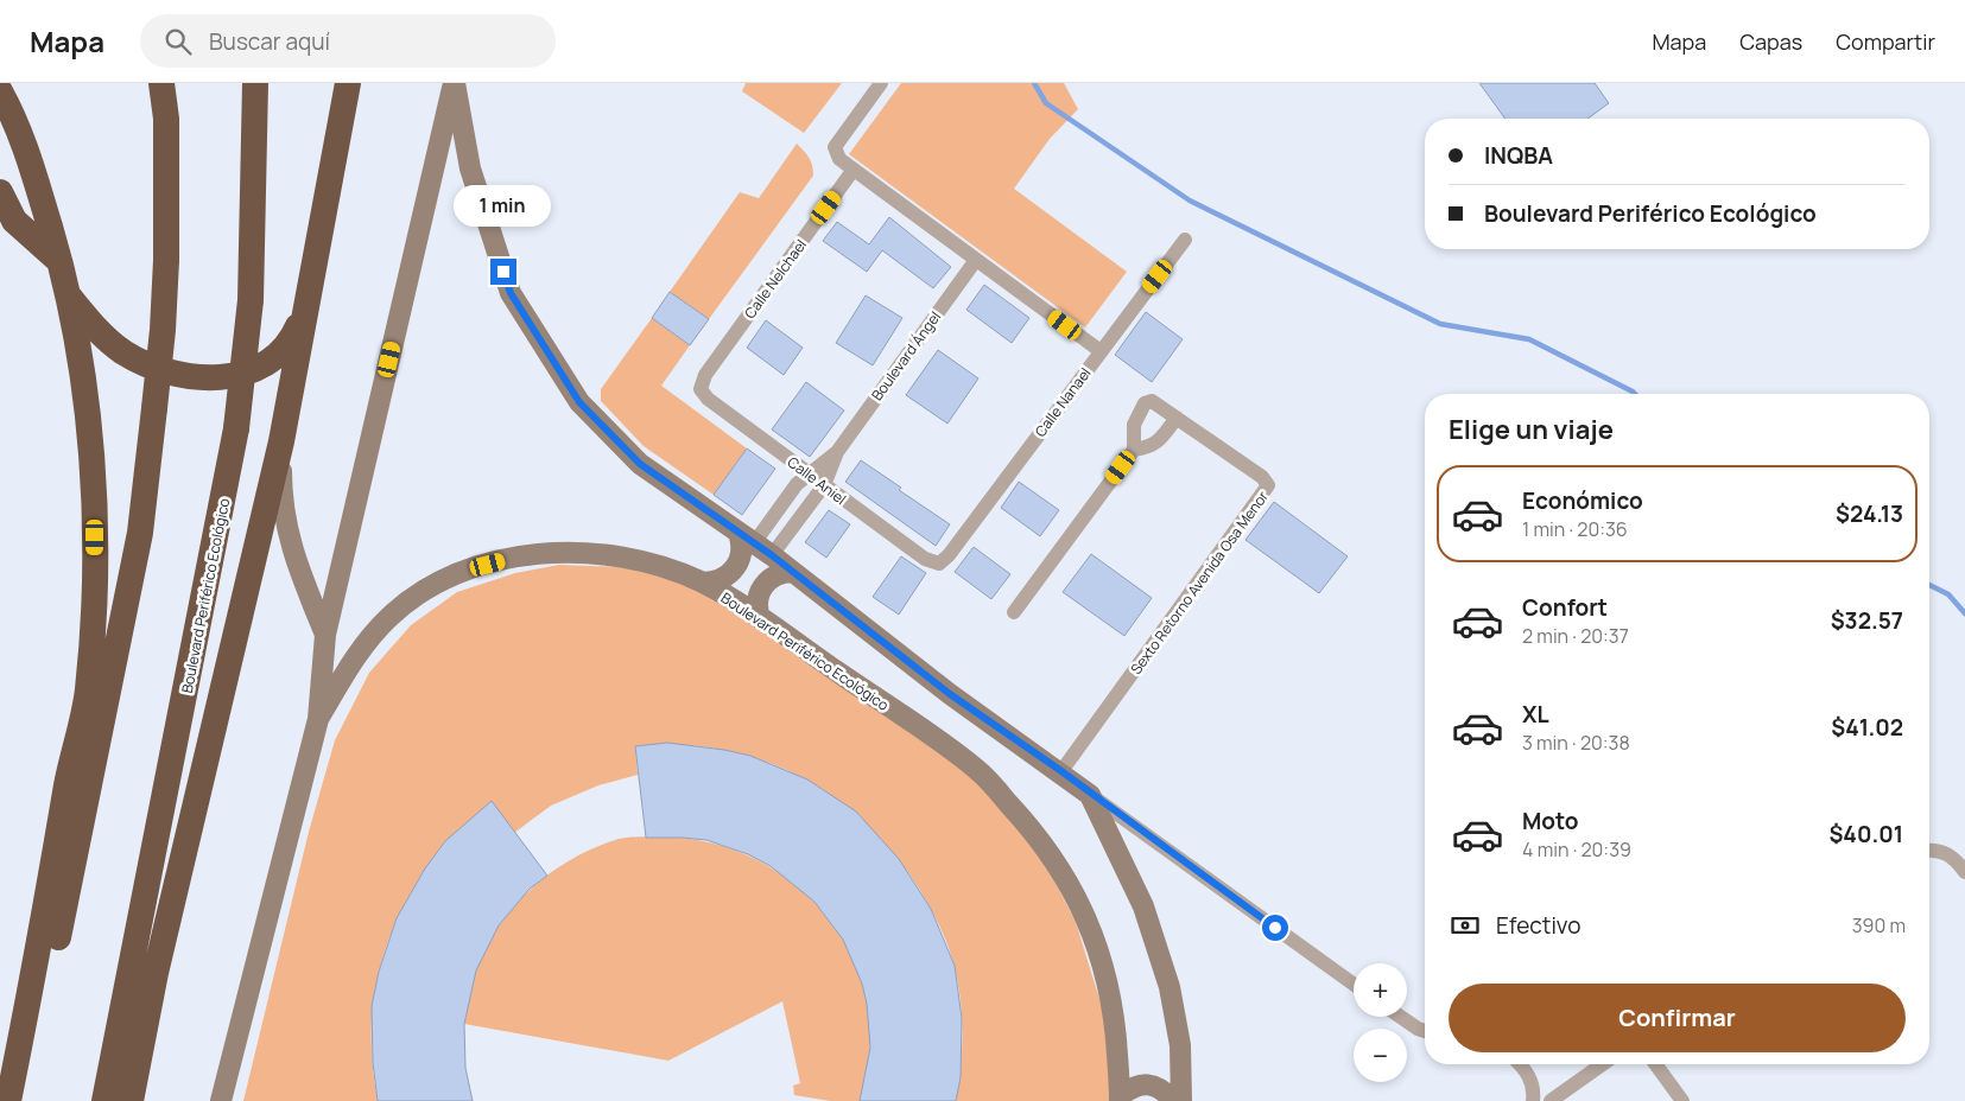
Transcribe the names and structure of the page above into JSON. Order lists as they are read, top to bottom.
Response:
{
  "streets": {
    "highway": ["Boulevard Periférico Ecológico"],
    "street": [
      "Calle Nelchael",
      "Boulevard Ángel",
      "Calle Nanael",
      "Calle Aniel",
      "Sexto Retorno Avenida Osa Menor"
    ]
  },
  "crossings": [
    ["Calle Nelchael", "Calle Aniel"],
    ["Boulevard Ángel", "Calle Aniel"],
    ["Calle Nanael", "Calle Aniel"]
  ],
  "page": {
    "header": "Mapa",
    "search": "Buscar aquí",
    "nav": ["Mapa", "Capas", "Compartir"],
    "banner": ["INQBA", "Boulevard Periférico Ecológico"],
    "bubble": "1 min",
    "heading": "Elige un viaje",
    "list": [
      {
        "name": "Económico",
        "note": "1 min · 20:36",
        "value": "$24.13"
      },
      {
        "name": "Confort",
        "note": "2 min · 20:37",
        "value": "$32.57"
      },
      {
        "name": "XL",
        "note": "3 min · 20:38",
        "value": "$41.02"
      },
      {
        "name": "Moto",
        "note": "4 min · 20:39",
        "value": "$40.01"
      }
    ],
    "pay": ["Efectivo", "390 m"],
    "map_buttons": ["+", "−"],
    "buttons": "Confirmar"
  }
}
